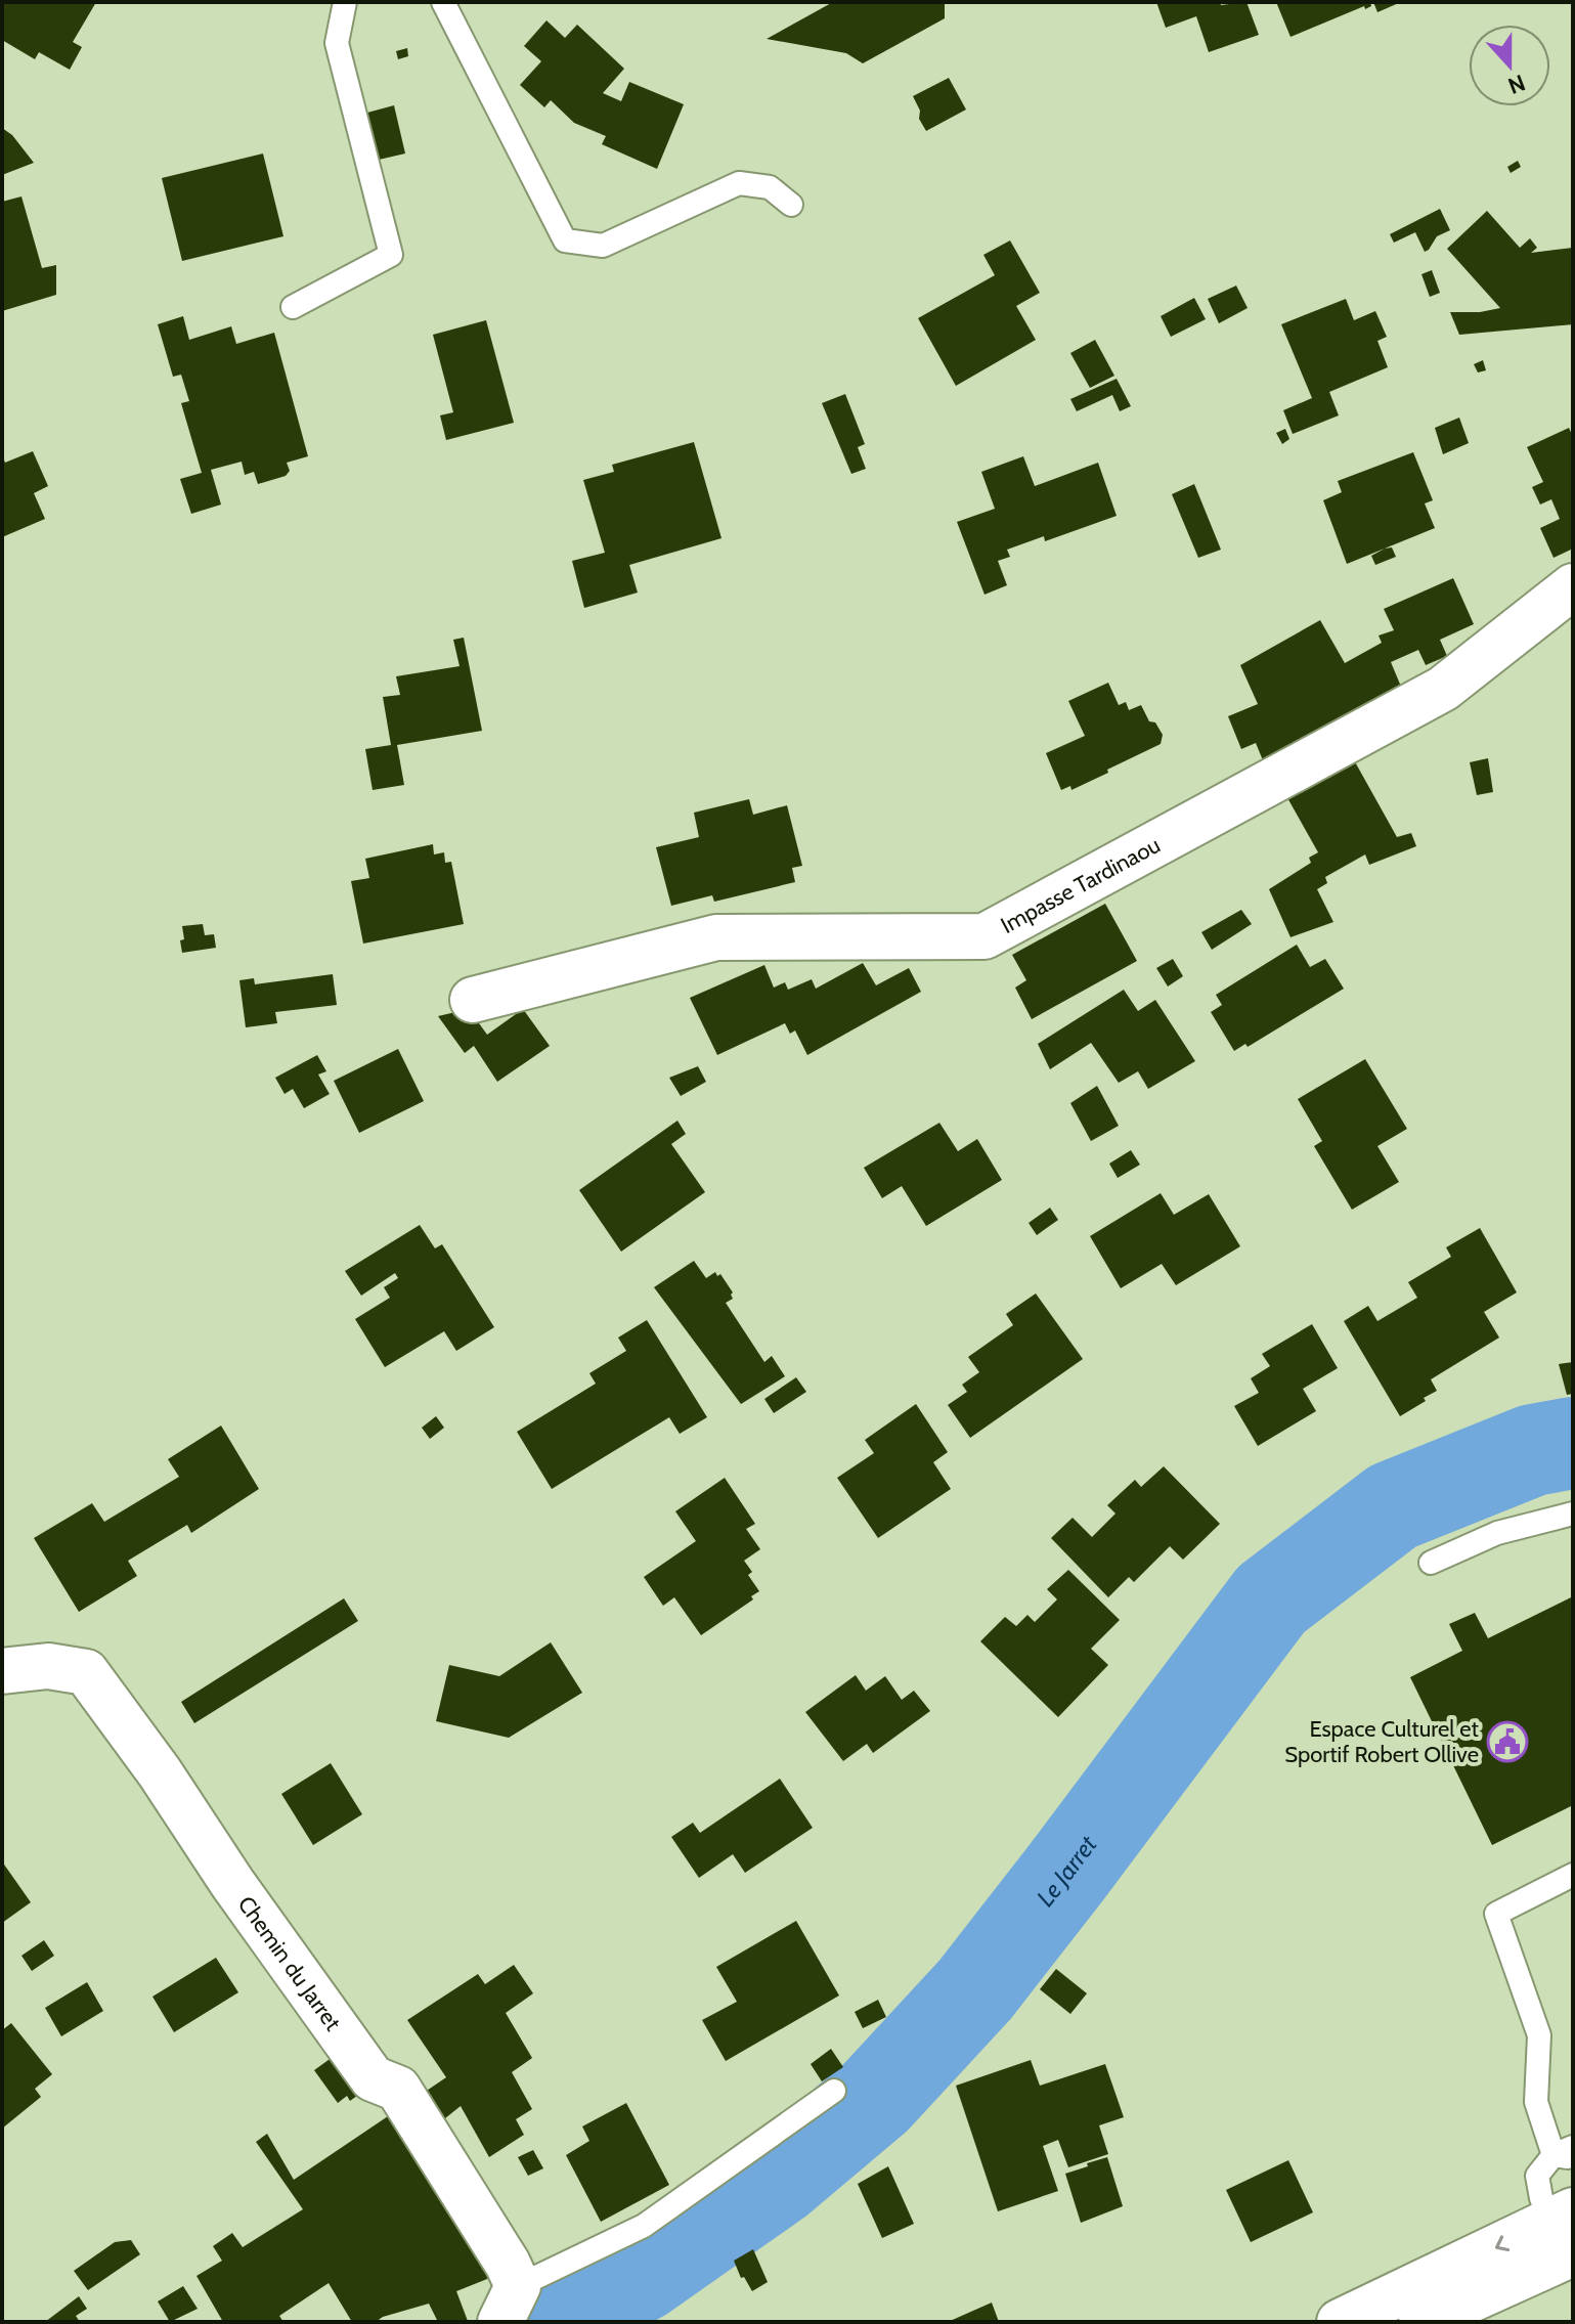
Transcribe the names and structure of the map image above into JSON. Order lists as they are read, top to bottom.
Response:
{
  "streets": {
    "street": ["Impasse Tardinaou", "Chemin du Jarret"]
  },
  "water": ["Le Jarret"],
  "places": {
    "public building": ["Espace Culturel et Sportif Robert Ollive"]
  },
  "north": "bottom"
}
